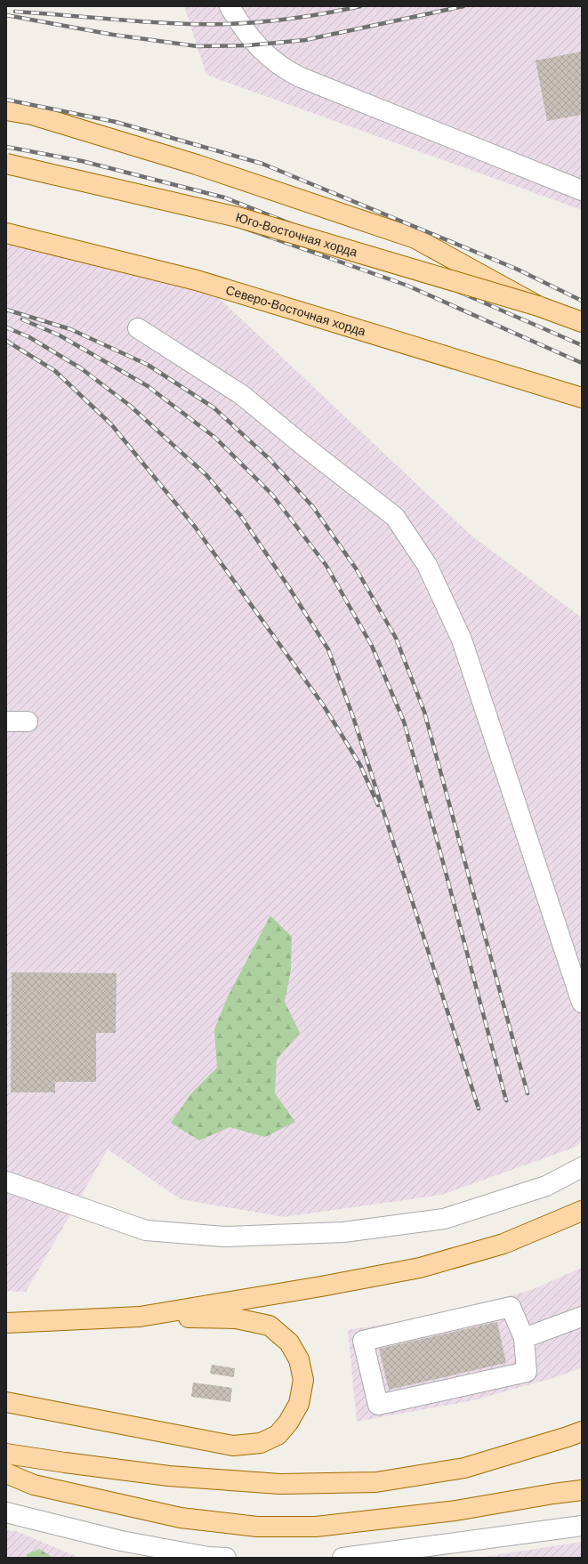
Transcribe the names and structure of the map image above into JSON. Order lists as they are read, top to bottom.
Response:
{
  "streets": {
    "main road": ["Юго-Восточная хорда", "Северо-Восточная хорда"]
  }
}
